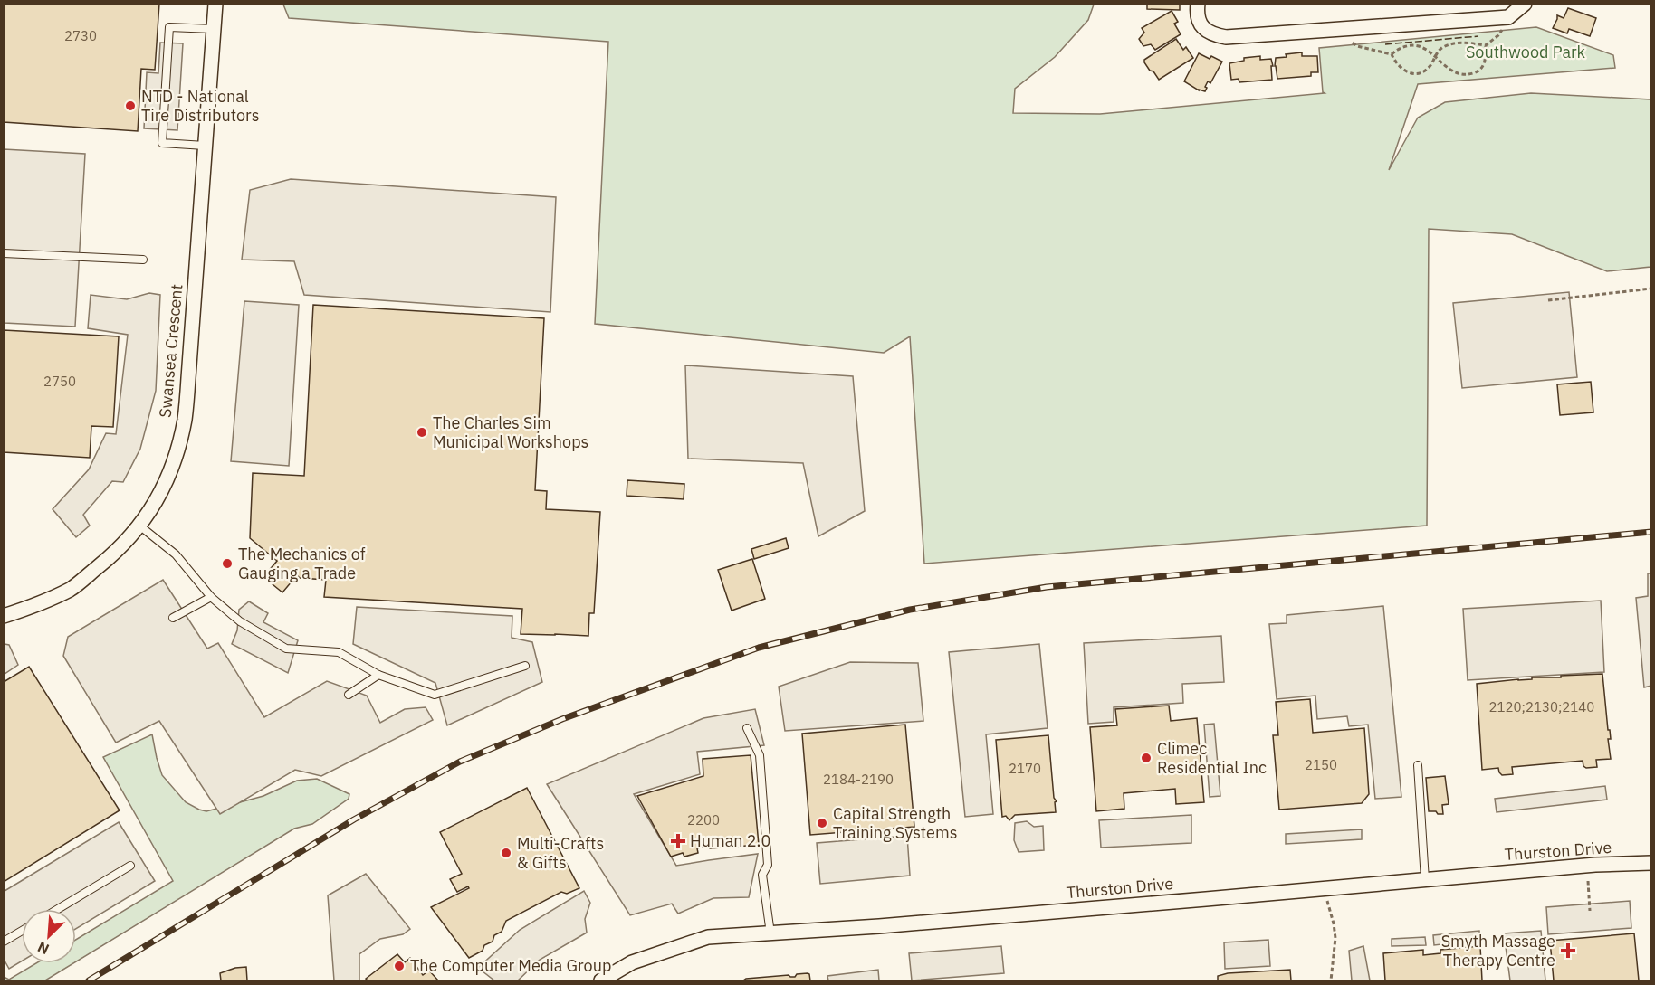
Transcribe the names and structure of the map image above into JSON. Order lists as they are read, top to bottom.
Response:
{
  "streets": {
    "street": ["Swansea Crescent", "Thurston Drive"]
  },
  "parks": ["Southwood Park"],
  "places": {
    "other": [
      "NTD - National Tire Distributors",
      "The Charles Sim Municipal Workshops",
      "The Mechanics of Gauging a Trade",
      "Climec Residential Inc",
      "Capital Strength Training Systems",
      "Multi-Crafts & Gifts",
      "The Computer Media Group"
    ],
    "health": ["Human 2.0", "Smyth Massage Therapy Centre"]
  },
  "house_numbers": [
    "2730",
    "2750",
    "2120;2130;2140",
    "2150",
    "2170",
    "2184-2190",
    "2200"
  ],
  "north": "bottom left"
}
